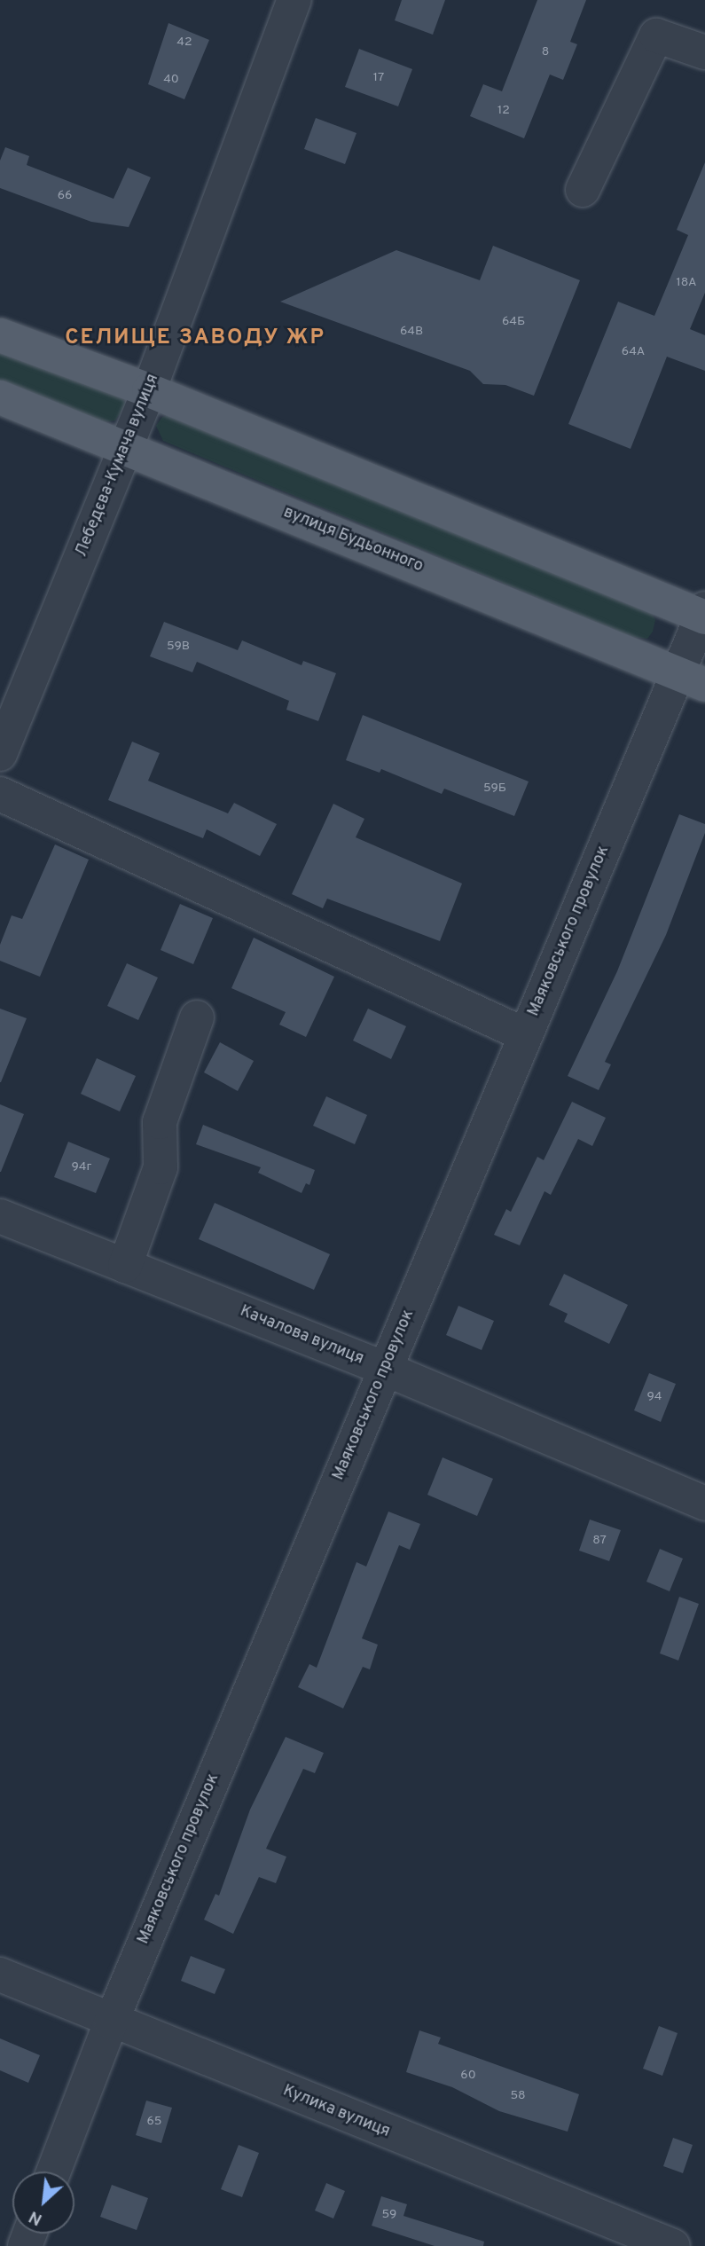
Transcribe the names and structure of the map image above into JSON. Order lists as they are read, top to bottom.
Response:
{
  "streets": {
    "main road": ["вулиця Будьонного"],
    "street": [
      "Лебедєва-Кумача вулиця",
      "Маяковського провулок",
      "Качалова вулиця",
      "Кулика вулиця"
    ]
  },
  "crossings": [
    ["Лебедєва-Кумача вулиця", "вулиця Будьонного"],
    ["вулиця Будьонного", "Маяковського провулок"],
    ["Маяковського провулок", "Качалова вулиця"],
    ["Маяковського провулок", "Кулика вулиця"]
  ],
  "districts": ["СЕЛИЩЕ ЗАВОДУ ЖР"],
  "house_numbers": [
    "42",
    "8",
    "17",
    "40",
    "12",
    "66",
    "18А",
    "64Б",
    "64В",
    "64А",
    "59В",
    "59Б",
    "94г",
    "94",
    "87",
    "60",
    "58",
    "65",
    "59"
  ],
  "north": "bottom left"
}
